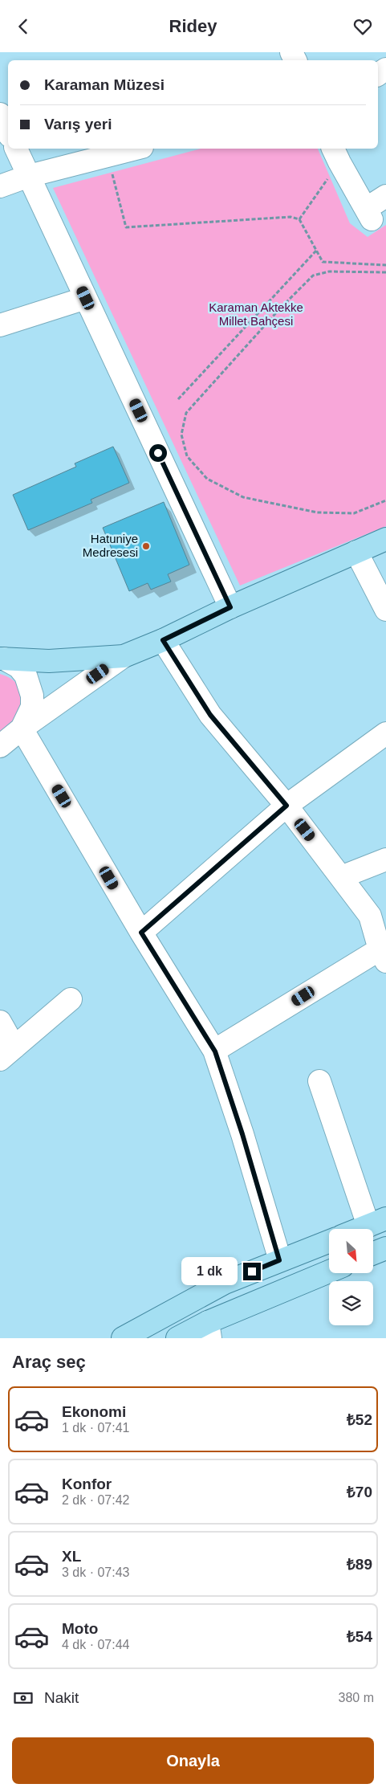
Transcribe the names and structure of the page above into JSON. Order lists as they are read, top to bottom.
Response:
{
  "parks": ["Karaman Aktekke Millet Bahçesi"],
  "places": ["Hatuniye Medresesi"],
  "north": "bottom right",
  "page": {
    "header": "Ridey",
    "banner": ["Karaman Müzesi", "Varış yeri"],
    "bubble": "1 dk",
    "heading": "Araç seç",
    "list": [
      {
        "name": "Ekonomi",
        "note": "1 dk · 07:41",
        "value": "₺52"
      },
      {
        "name": "Konfor",
        "note": "2 dk · 07:42",
        "value": "₺70"
      },
      {
        "name": "XL",
        "note": "3 dk · 07:43",
        "value": "₺89"
      },
      {
        "name": "Moto",
        "note": "4 dk · 07:44",
        "value": "₺54"
      }
    ],
    "pay": ["Nakit", "380 m"],
    "buttons": "Onayla"
  }
}
